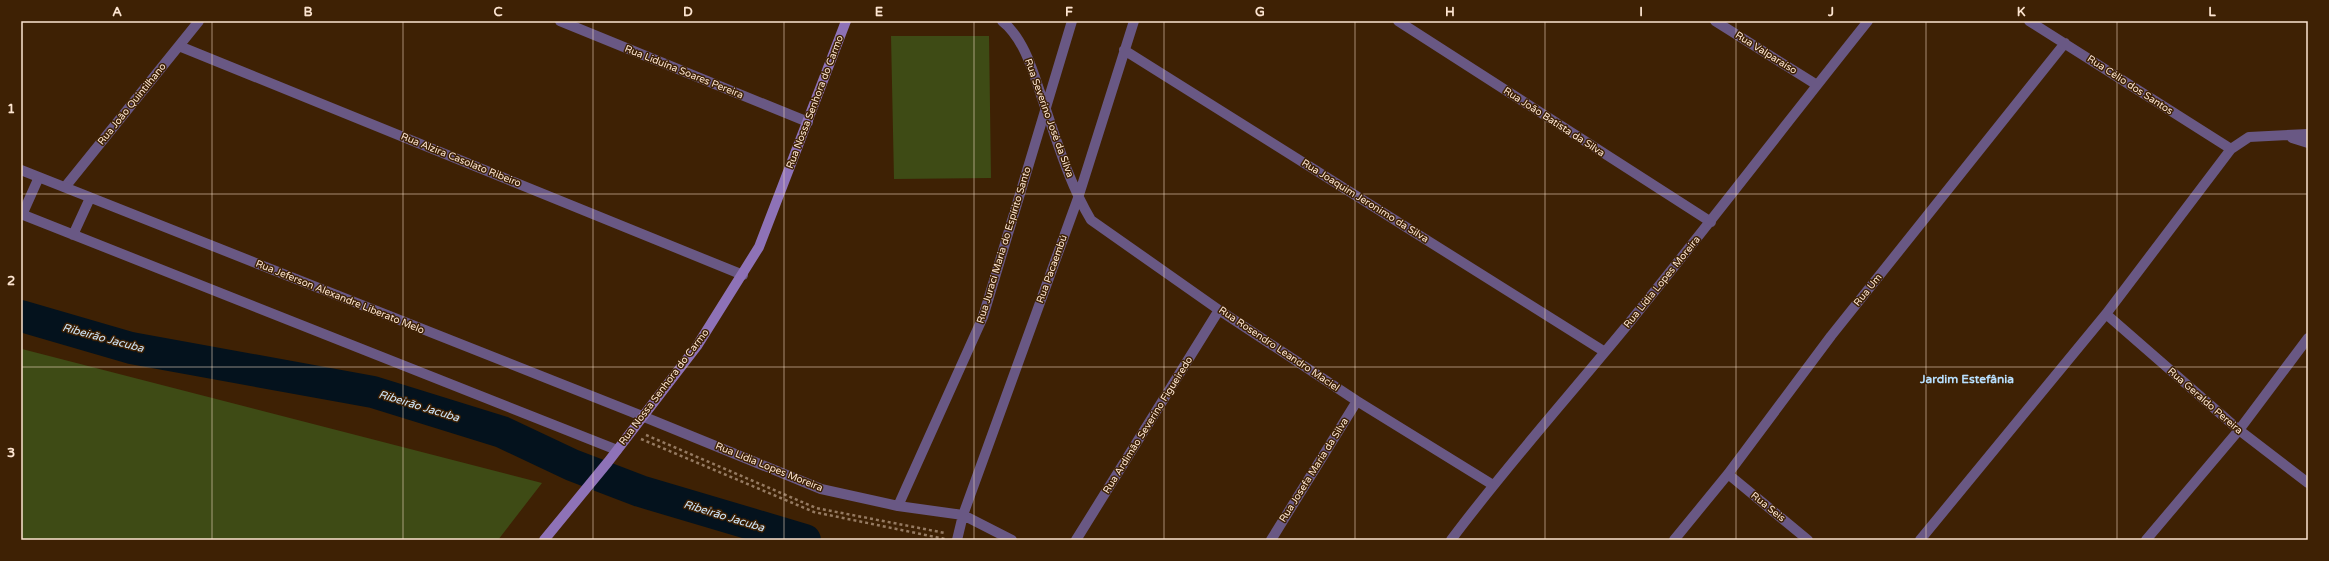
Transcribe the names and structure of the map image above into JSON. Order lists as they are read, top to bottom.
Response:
{
  "streets": {
    "main road": ["Rua Nossa Senhora do Carmo"],
    "street": [
      "Rua Valparaíso",
      "Rua Liduína Soares Pereira",
      "Rua Célio dos Santos",
      "Rua João Quintilhano",
      "Rua Severino José da Silva",
      "Rua João Batista da Silva",
      "Rua Alzira Casolato Ribeiro",
      "Rua Joaquim Jeronimo da Silva",
      "Rua Juraci Maria do Espírito Santo",
      "Rua Pacaembú",
      "Rua Lídia Lopes Moreira",
      "Rua Um",
      "Rua Jeferson Alexandre Liberato Melo",
      "Rua Rosendro Leandro Maciel",
      "Rua Geraldo Pereira",
      "Rua Ardimão Severino Figueiredo",
      "Rua Josefa Maria da Silva",
      "Rua Seis"
    ]
  },
  "crossings": [
    ["Rua Valparaíso", "Rua Lídia Lopes Moreira"],
    ["Rua Liduína Soares Pereira", "Rua Nossa Senhora do Carmo"],
    ["Rua Célio dos Santos", "Rua Um"],
    ["Rua Nossa Senhora do Carmo", "Rua Alzira Casolato Ribeiro"],
    ["Rua Nossa Senhora do Carmo", "Rua Lídia Lopes Moreira"],
    ["Rua Nossa Senhora do Carmo", "Rua Jeferson Alexandre Liberato Melo"],
    ["Rua João Quintilhano", "Rua Alzira Casolato Ribeiro"],
    ["Rua João Quintilhano", "Rua Jeferson Alexandre Liberato Melo"],
    ["Rua Severino José da Silva", "Rua Juraci Maria do Espírito Santo"],
    ["Rua Severino José da Silva", "Rua Pacaembú"],
    ["Rua Severino José da Silva", "Rua Rosendro Leandro Maciel"],
    ["Rua João Batista da Silva", "Rua Lídia Lopes Moreira"],
    ["Rua Joaquim Jeronimo da Silva", "Rua Pacaembú"],
    ["Rua Joaquim Jeronimo da Silva", "Rua Lídia Lopes Moreira"],
    ["Rua Juraci Maria do Espírito Santo", "Rua Lídia Lopes Moreira"],
    ["Rua Pacaembú", "Rua Lídia Lopes Moreira"],
    ["Rua Pacaembú", "Rua Rosendro Leandro Maciel"],
    ["Rua Lídia Lopes Moreira", "Rua Jeferson Alexandre Liberato Melo"],
    ["Rua Lídia Lopes Moreira", "Rua Rosendro Leandro Maciel"],
    ["Rua Um", "Rua Seis"],
    ["Rua Rosendro Leandro Maciel", "Rua Ardimão Severino Figueiredo"],
    ["Rua Rosendro Leandro Maciel", "Rua Josefa Maria da Silva"]
  ],
  "districts": ["Jardim Estefânia"],
  "water": ["Ribeirão Jacuba"],
  "grid": {
    "columns": [
      "A",
      "B",
      "C",
      "D",
      "E",
      "F",
      "G",
      "H",
      "I",
      "J",
      "K",
      "L"
    ],
    "rows": ["1", "2", "3"]
  }
}
